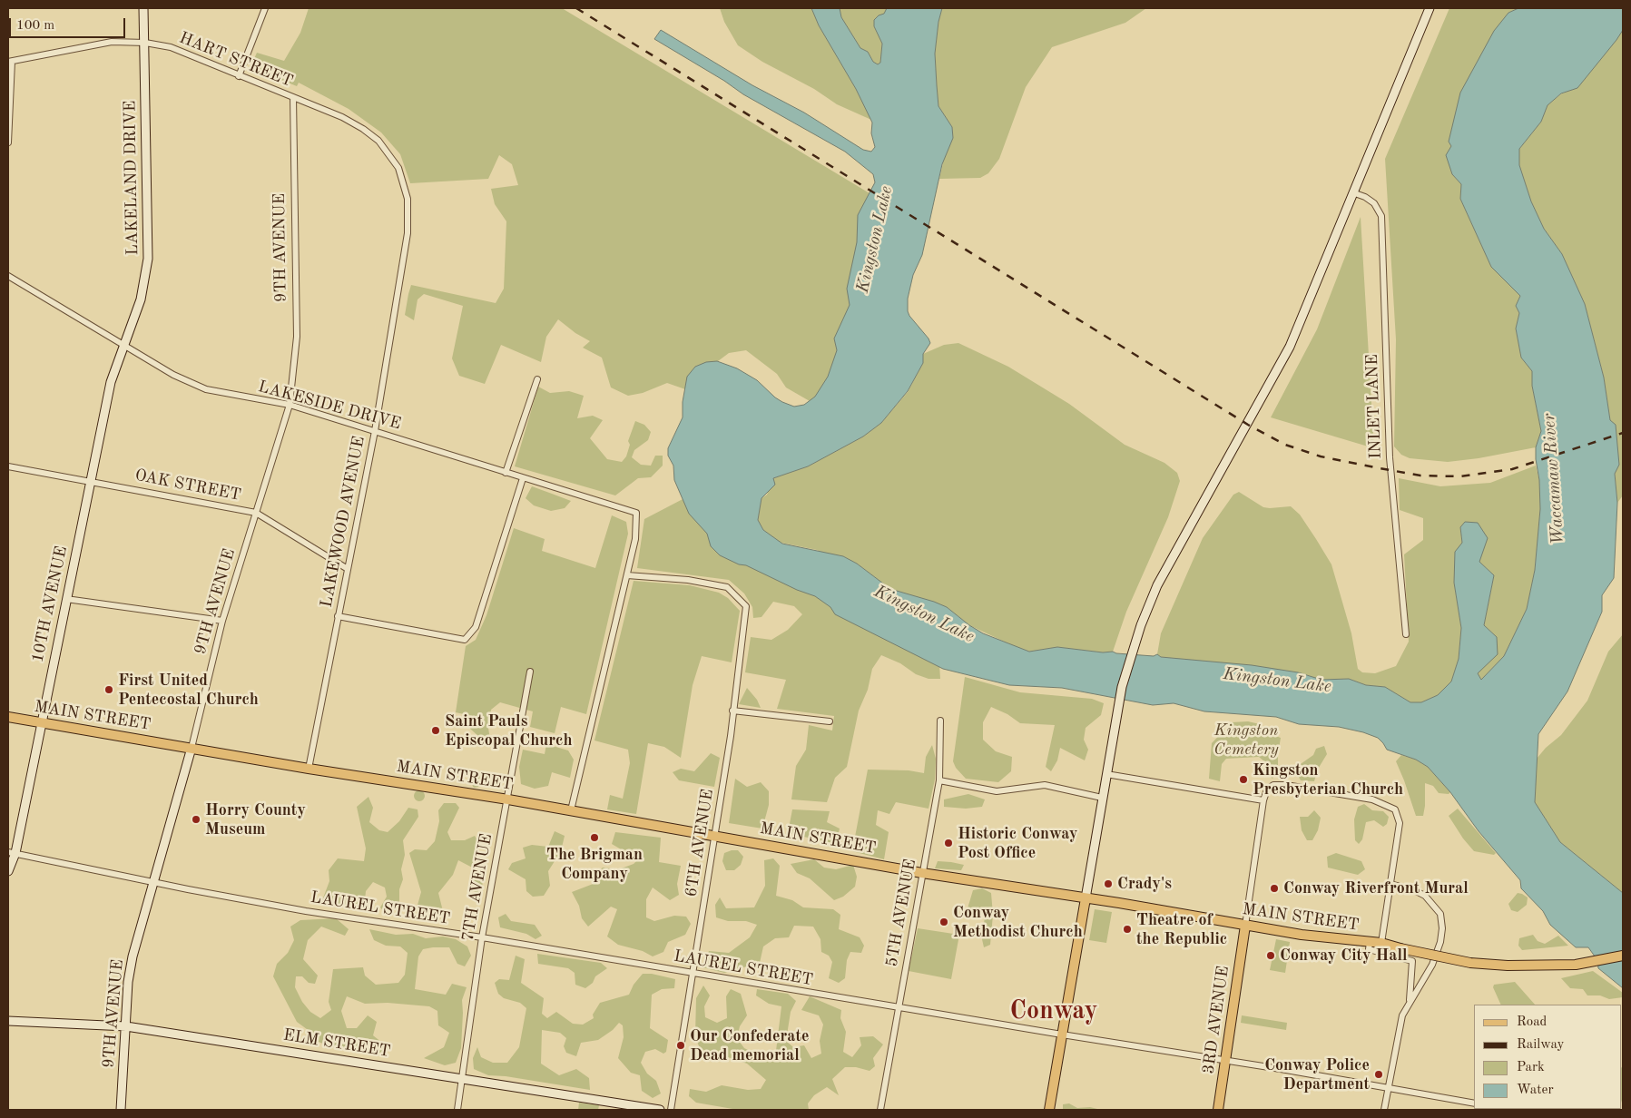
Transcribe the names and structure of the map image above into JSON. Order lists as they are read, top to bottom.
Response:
{
  "streets": {
    "main road": ["MAIN STREET", "3RD AVENUE"],
    "street": [
      "HART STREET",
      "LAKELAND DRIVE",
      "9TH AVENUE",
      "LAKESIDE DRIVE",
      "INLET LANE",
      "OAK STREET",
      "LAKEWOOD AVENUE",
      "10TH AVENUE",
      "6TH AVENUE",
      "7TH AVENUE",
      "LAUREL STREET",
      "5TH AVENUE",
      "ELM STREET"
    ]
  },
  "crossings": [
    ["HART STREET", "LAKELAND DRIVE"],
    ["HART STREET", "9TH AVENUE"],
    ["HART STREET", "LAKEWOOD AVENUE"],
    ["LAKELAND DRIVE", "LAKESIDE DRIVE"],
    ["LAKELAND DRIVE", "10TH AVENUE"],
    ["9TH AVENUE", "LAKESIDE DRIVE"],
    ["9TH AVENUE", "OAK STREET"],
    ["9TH AVENUE", "MAIN STREET"],
    ["9TH AVENUE", "LAUREL STREET"],
    ["9TH AVENUE", "ELM STREET"],
    ["LAKESIDE DRIVE", "LAKEWOOD AVENUE"],
    ["LAKESIDE DRIVE", "10TH AVENUE"],
    ["LAKESIDE DRIVE", "6TH AVENUE"],
    ["OAK STREET", "LAKEWOOD AVENUE"],
    ["OAK STREET", "10TH AVENUE"],
    ["LAKEWOOD AVENUE", "MAIN STREET"],
    ["10TH AVENUE", "MAIN STREET"],
    ["10TH AVENUE", "LAUREL STREET"],
    ["MAIN STREET", "6TH AVENUE"],
    ["MAIN STREET", "7TH AVENUE"],
    ["MAIN STREET", "5TH AVENUE"],
    ["MAIN STREET", "3RD AVENUE"],
    ["6TH AVENUE", "LAUREL STREET"],
    ["7TH AVENUE", "LAUREL STREET"],
    ["7TH AVENUE", "ELM STREET"],
    ["LAUREL STREET", "5TH AVENUE"],
    ["LAUREL STREET", "3RD AVENUE"]
  ],
  "districts": ["Conway"],
  "water": ["Kingston Lake", "Waccamaw River"],
  "parks": ["Kingston Cemetery"],
  "places": [
    "First United Pentecostal Church",
    "Saint Pauls Episcopal Church",
    "Kingston Presbyterian Church",
    "Horry County Museum",
    "The Brigman Company",
    "Historic Conway Post Office",
    "Crady's",
    "Conway Riverfront Mural",
    "Conway Methodist Church",
    "Theatre of the Republic",
    "Conway City Hall",
    "Our Confederate Dead memorial",
    "Conway Police Department"
  ],
  "legend": [
    "Road",
    "Railway",
    "Park",
    "Water"
  ],
  "scale_bar": "100 m"
}
